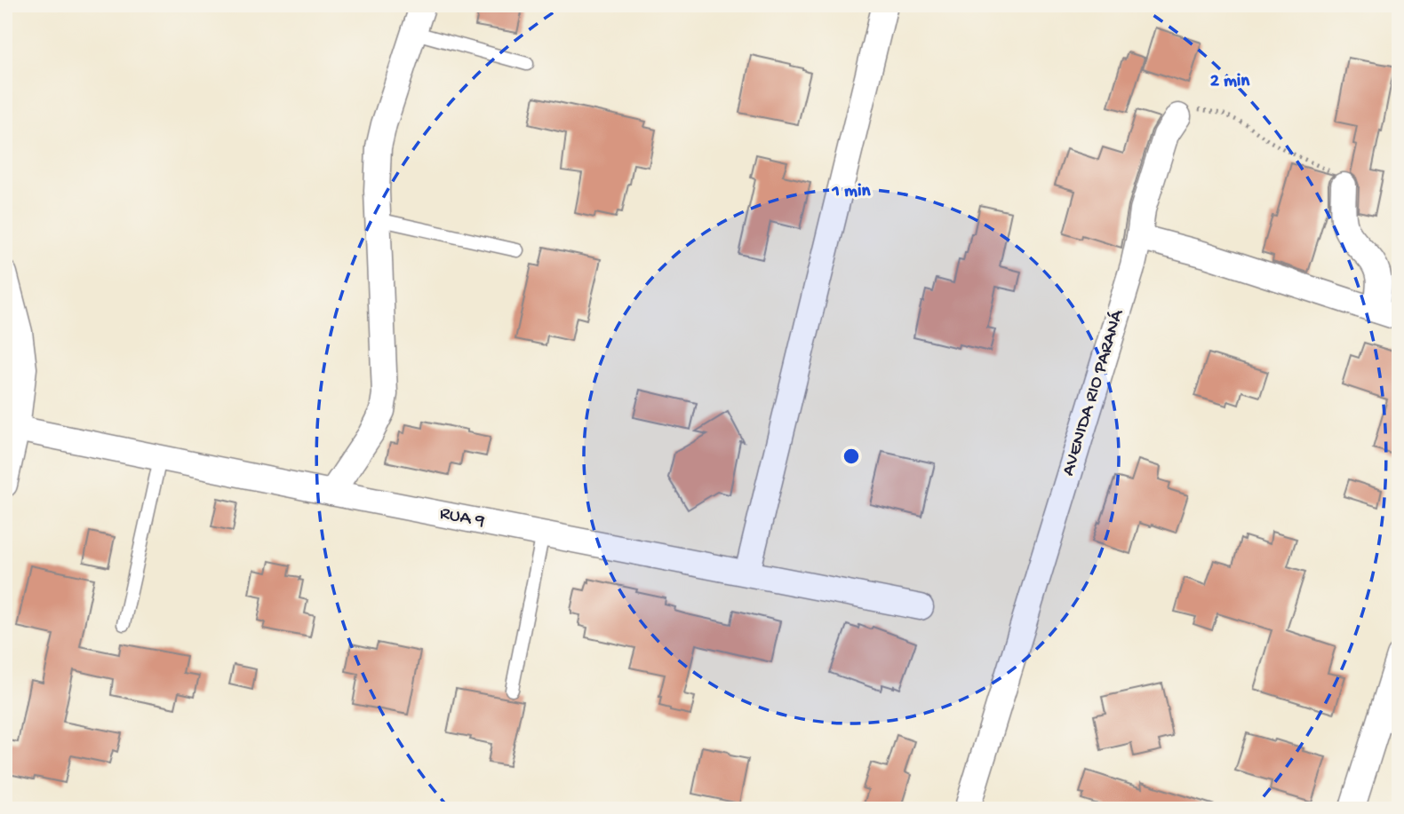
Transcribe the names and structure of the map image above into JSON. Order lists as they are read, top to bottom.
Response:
{
  "streets": {
    "street": ["AVENIDA RIO PARANÁ", "RUA 9"]
  },
  "rings": ["2 min", "1 min"]
}
